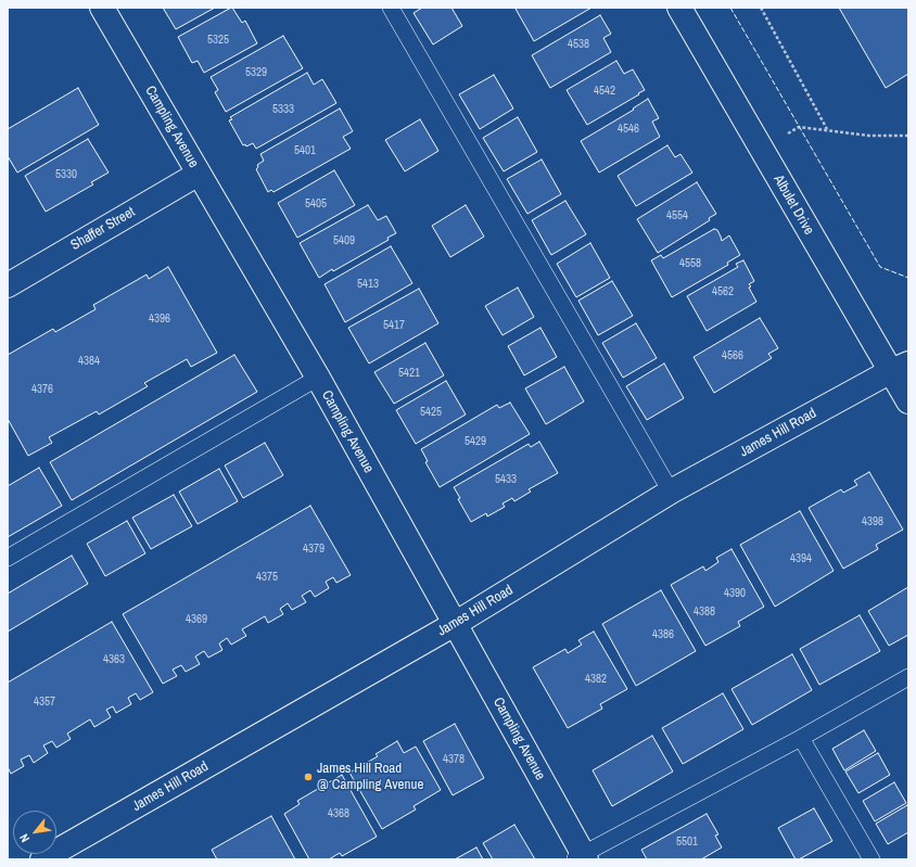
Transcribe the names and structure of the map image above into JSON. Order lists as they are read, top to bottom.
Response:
{
  "streets": {
    "street": [
      "Campling Avenue",
      "Albulet Drive",
      "Shaffer Street",
      "James Hill Road"
    ]
  },
  "crossings": [
    ["Campling Avenue", "Shaffer Street"],
    ["Campling Avenue", "James Hill Road"],
    ["Albulet Drive", "James Hill Road"]
  ],
  "places": ["James Hill Road @ Campling Avenue"],
  "house_numbers": [
    "5325",
    "4538",
    "5329",
    "4542",
    "5333",
    "4546",
    "5401",
    "5330",
    "5405",
    "4554",
    "5409",
    "4558",
    "5413",
    "4562",
    "4396",
    "5417",
    "4566",
    "4384",
    "5421",
    "4376",
    "5425",
    "5429",
    "5433",
    "4398",
    "4379",
    "4394",
    "4375",
    "4390",
    "4388",
    "4369",
    "4386",
    "4363",
    "4382",
    "4357",
    "4378",
    "4368",
    "5501"
  ],
  "north": "bottom left"
}
